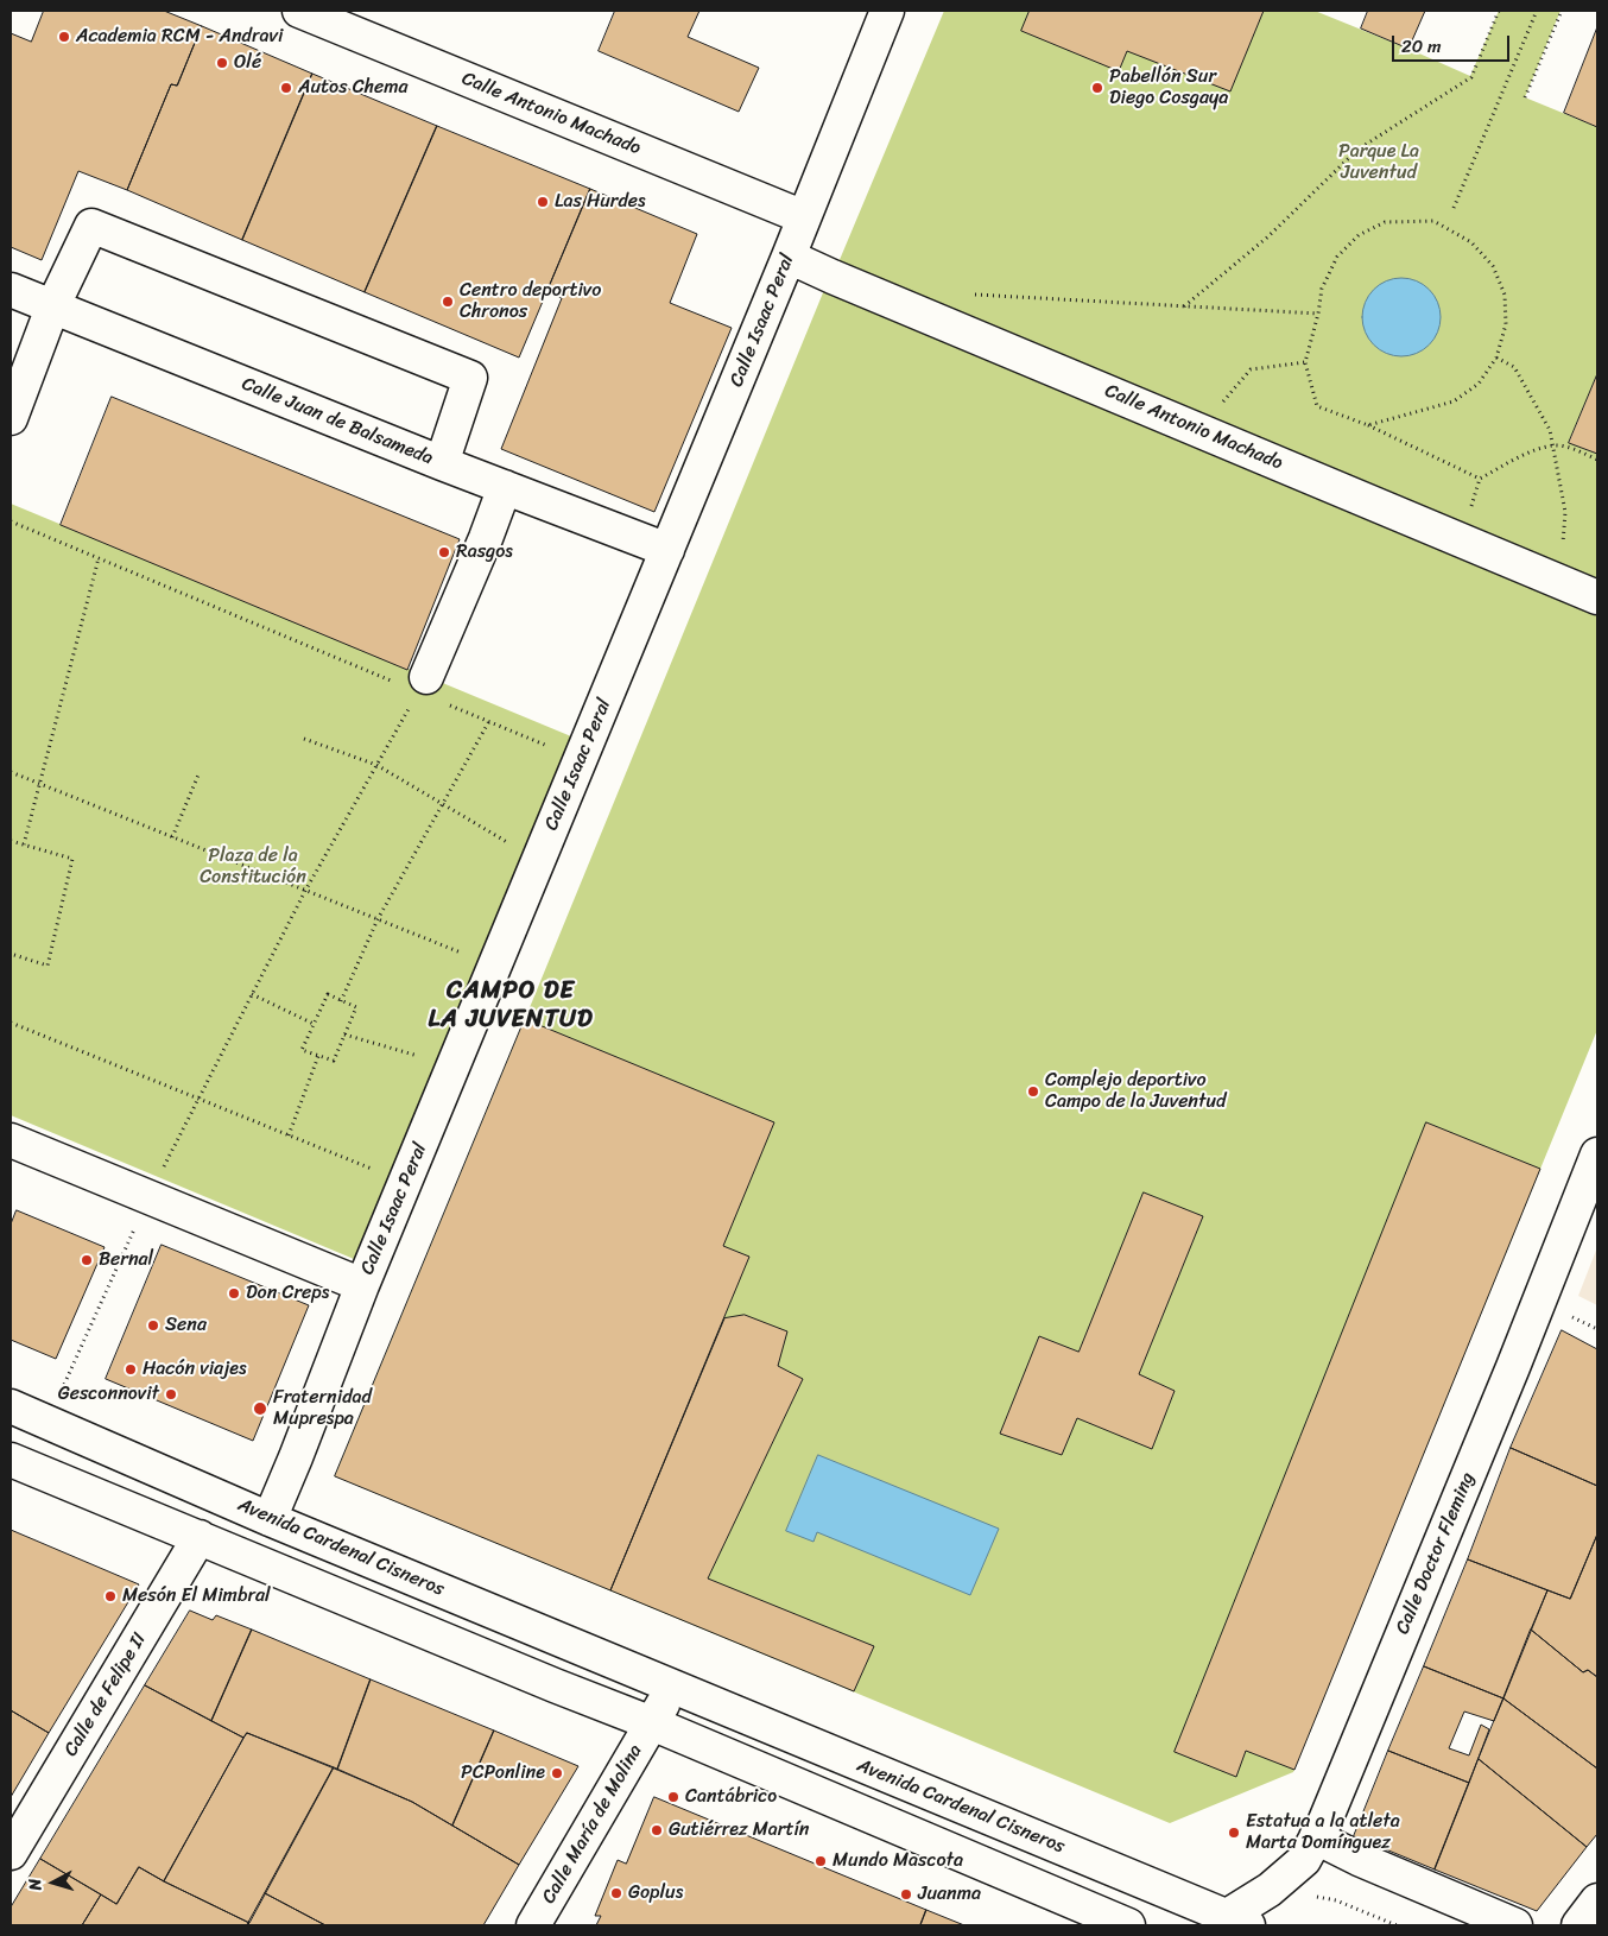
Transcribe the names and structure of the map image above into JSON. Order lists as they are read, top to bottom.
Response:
{
  "streets": {
    "street": [
      "Calle Antonio Machado",
      "Calle Isaac Peral",
      "Calle Juan de Balsameda",
      "Avenida Cardenal Cisneros",
      "Calle Doctor Fleming",
      "Calle de Felipe II",
      "Calle María de Molina"
    ]
  },
  "crossings": [
    ["Calle Antonio Machado", "Calle Isaac Peral"],
    ["Calle Isaac Peral", "Calle Juan de Balsameda"],
    ["Calle Isaac Peral", "Avenida Cardenal Cisneros"],
    ["Avenida Cardenal Cisneros", "Calle Doctor Fleming"]
  ],
  "districts": ["CAMPO DE LA JUVENTUD"],
  "parks": ["Parque La Juventud", "Plaza de la Constitución"],
  "places": [
    "Academia RCM - Andravi",
    "Olé",
    "Autos Chema",
    "Pabellón Sur Diego Cosgaya",
    "Las Hurdes",
    "Centro deportivo Chronos",
    "Rasgos",
    "Complejo deportivo Campo de la Juventud",
    "Bernal",
    "Don Creps",
    "Sena",
    "Hacón viajes",
    "Gesconnovit",
    "Fraternidad Muprespa",
    "Mesón El Mimbral",
    "PCPonline",
    "Cantábrico",
    "Gutiérrez Martín",
    "Estatua a la atleta Marta Domínguez",
    "Mundo Mascota",
    "Goplus",
    "Juanma"
  ],
  "scale_bar": "20 m",
  "north": "left"
}
